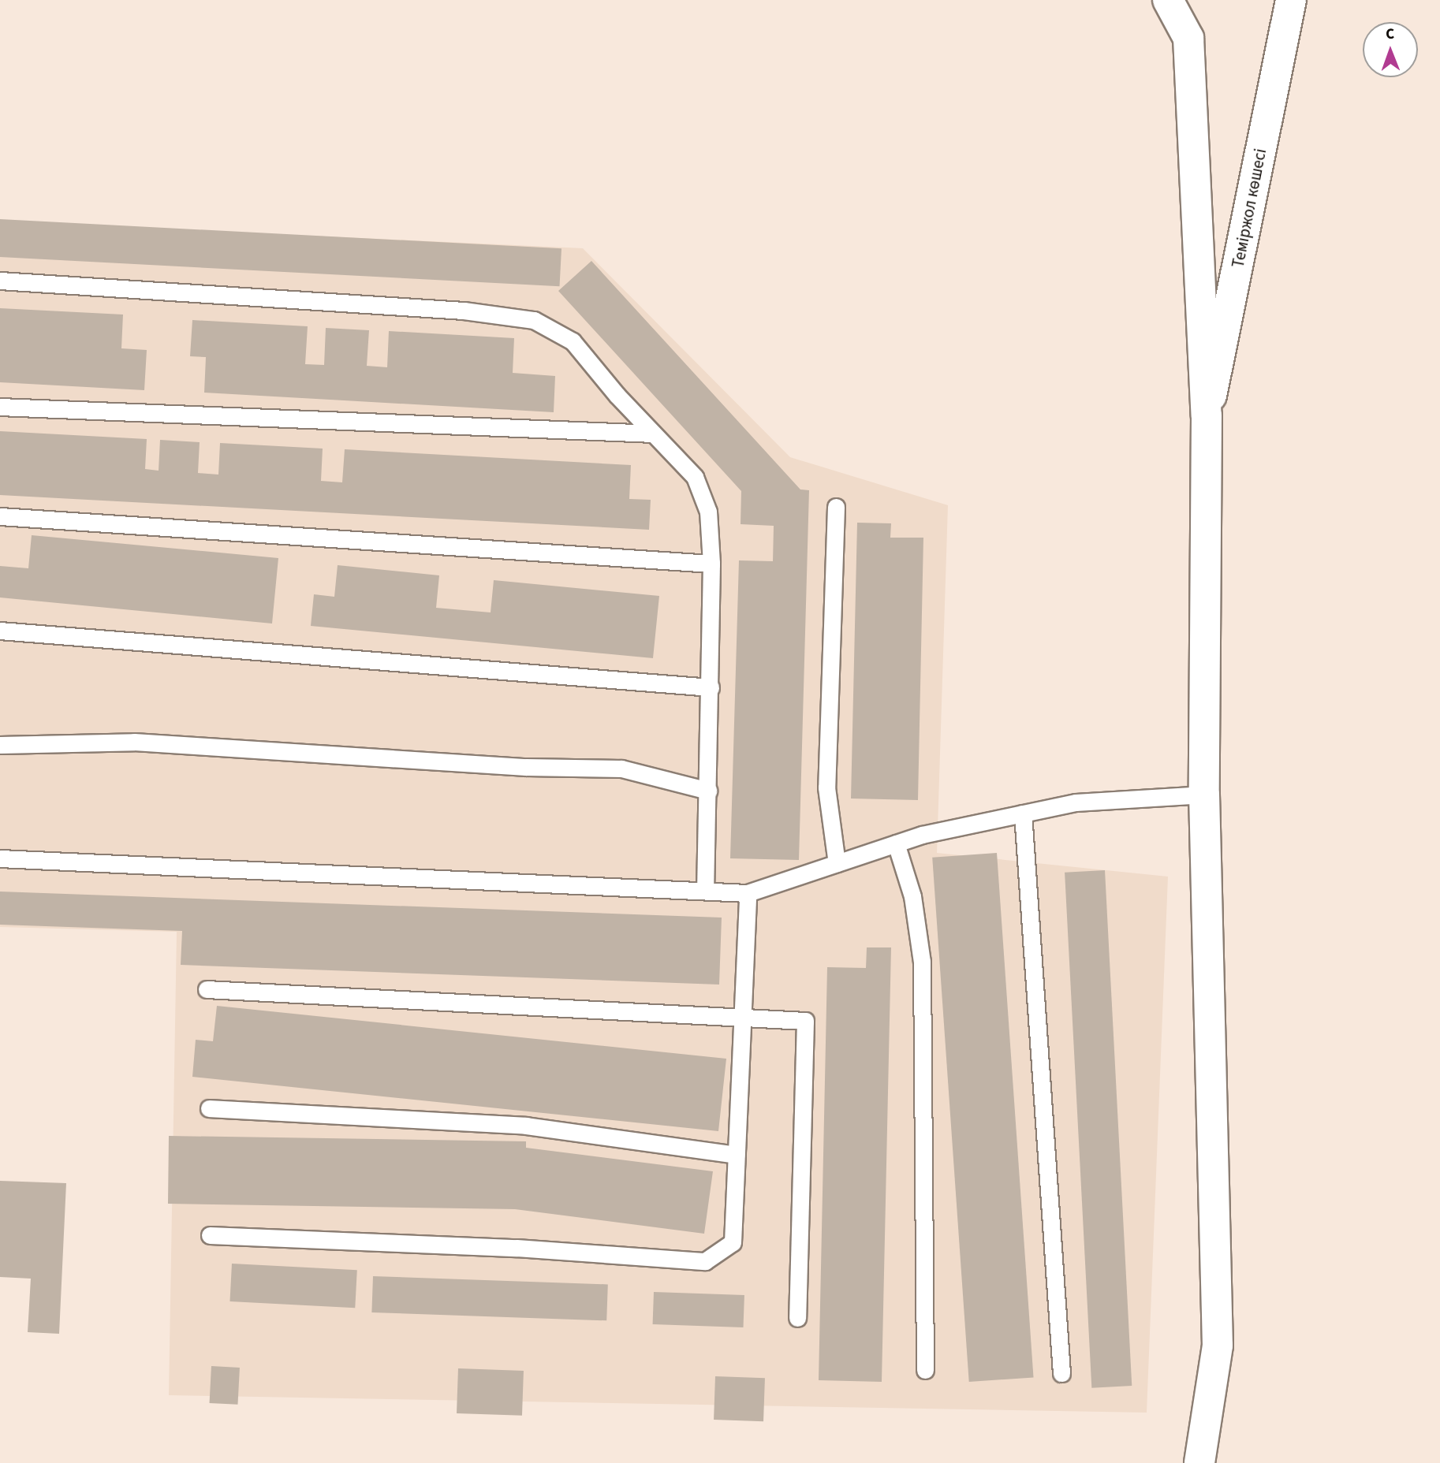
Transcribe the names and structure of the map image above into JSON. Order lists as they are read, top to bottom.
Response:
{
  "streets": {
    "main road": ["Теміржол көшесі"]
  },
  "north": "top"
}
